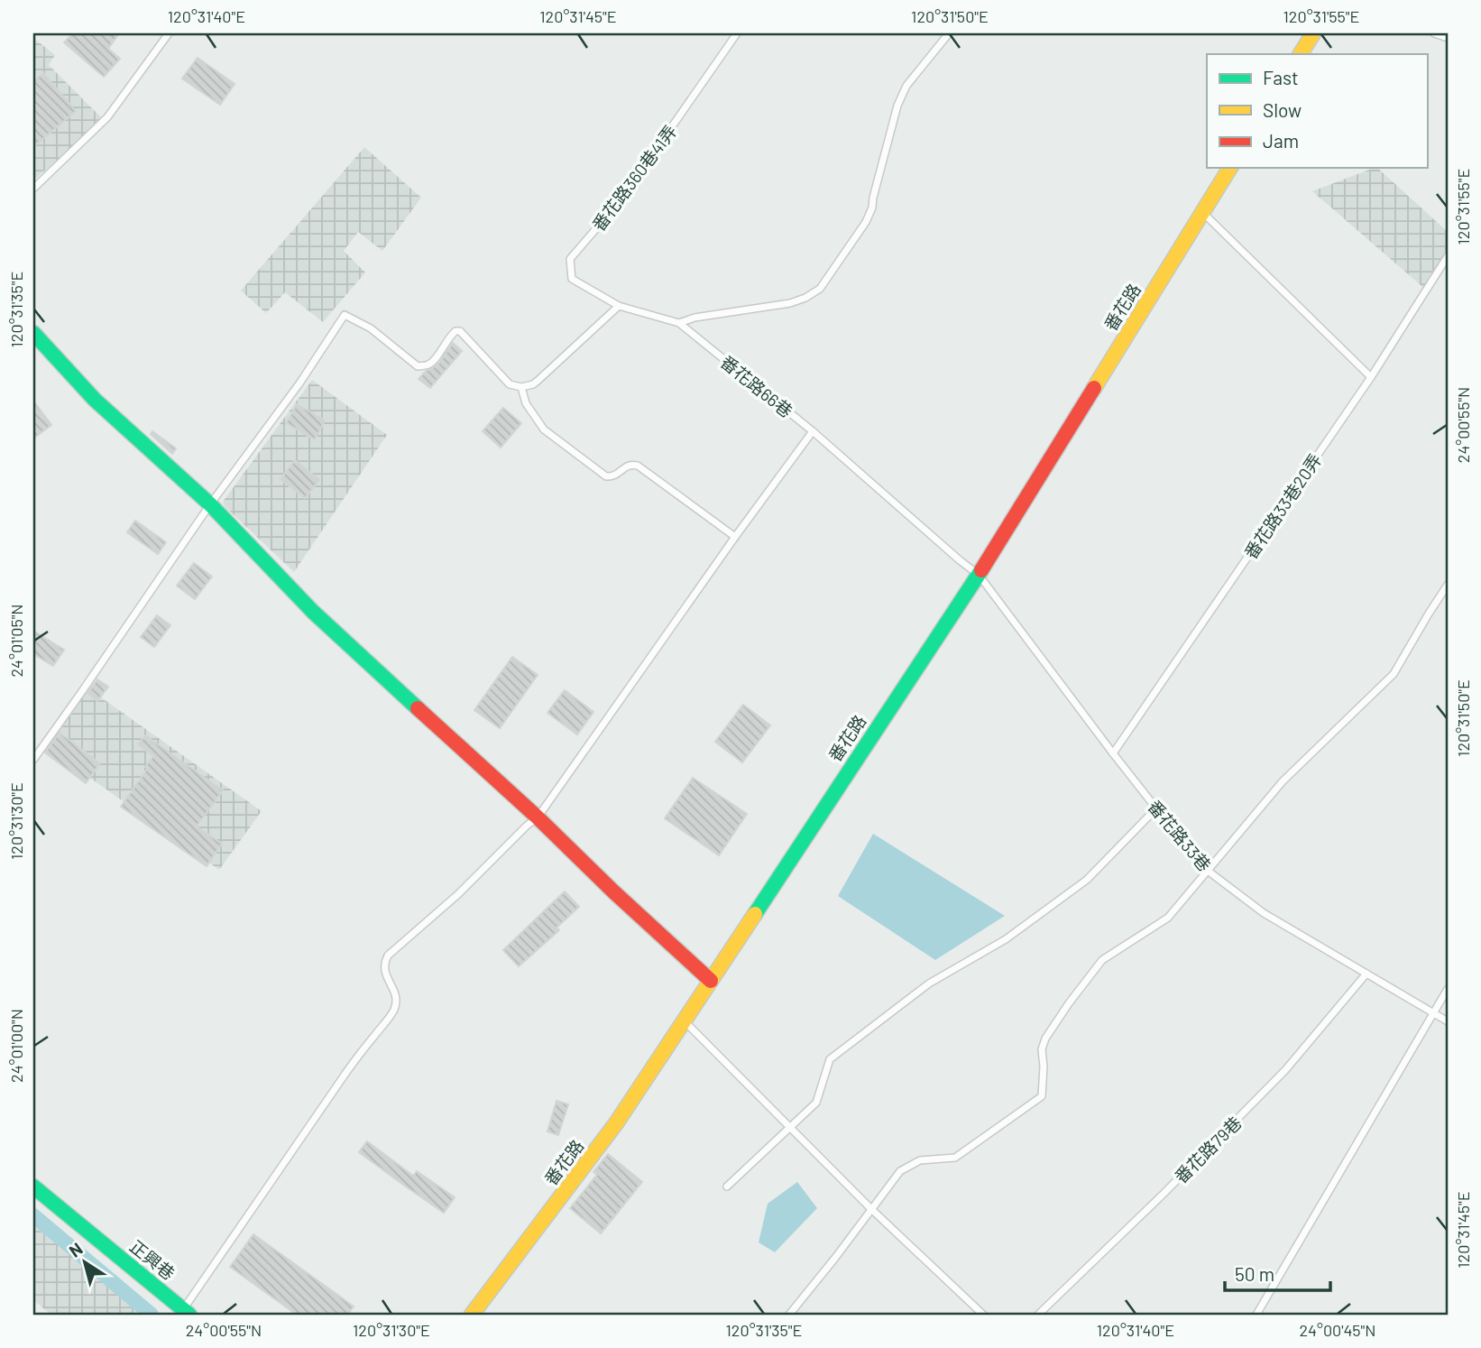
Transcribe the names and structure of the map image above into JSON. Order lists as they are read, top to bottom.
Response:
{
  "streets": {
    "main road": ["番花路", "正興巷"],
    "lane": [
      "番花路360巷41弄",
      "番花路66巷",
      "番花路33巷20弄",
      "番花路33巷",
      "番花路79巷"
    ]
  },
  "crossings": [
    ["番花路360巷41弄", "番花路66巷"],
    ["番花路", "番花路66巷"],
    ["番花路", "番花路33巷"],
    ["番花路66巷", "番花路33巷"],
    ["番花路33巷20弄", "番花路33巷"],
    ["番花路33巷", "番花路79巷"]
  ],
  "legend": ["Fast", "Slow", "Jam"],
  "scale_bar": "50 m",
  "north": "top left",
  "coordinates": [
    "120°31'40\"E",
    "120°31'45\"E",
    "120°31'50\"E",
    "120°31'55\"E",
    "120°31'35\"E",
    "24°00'55\"N",
    "24°01'05\"N",
    "120°31'30\"E",
    "24°01'00\"N",
    "24°00'45\"N"
  ]
}
